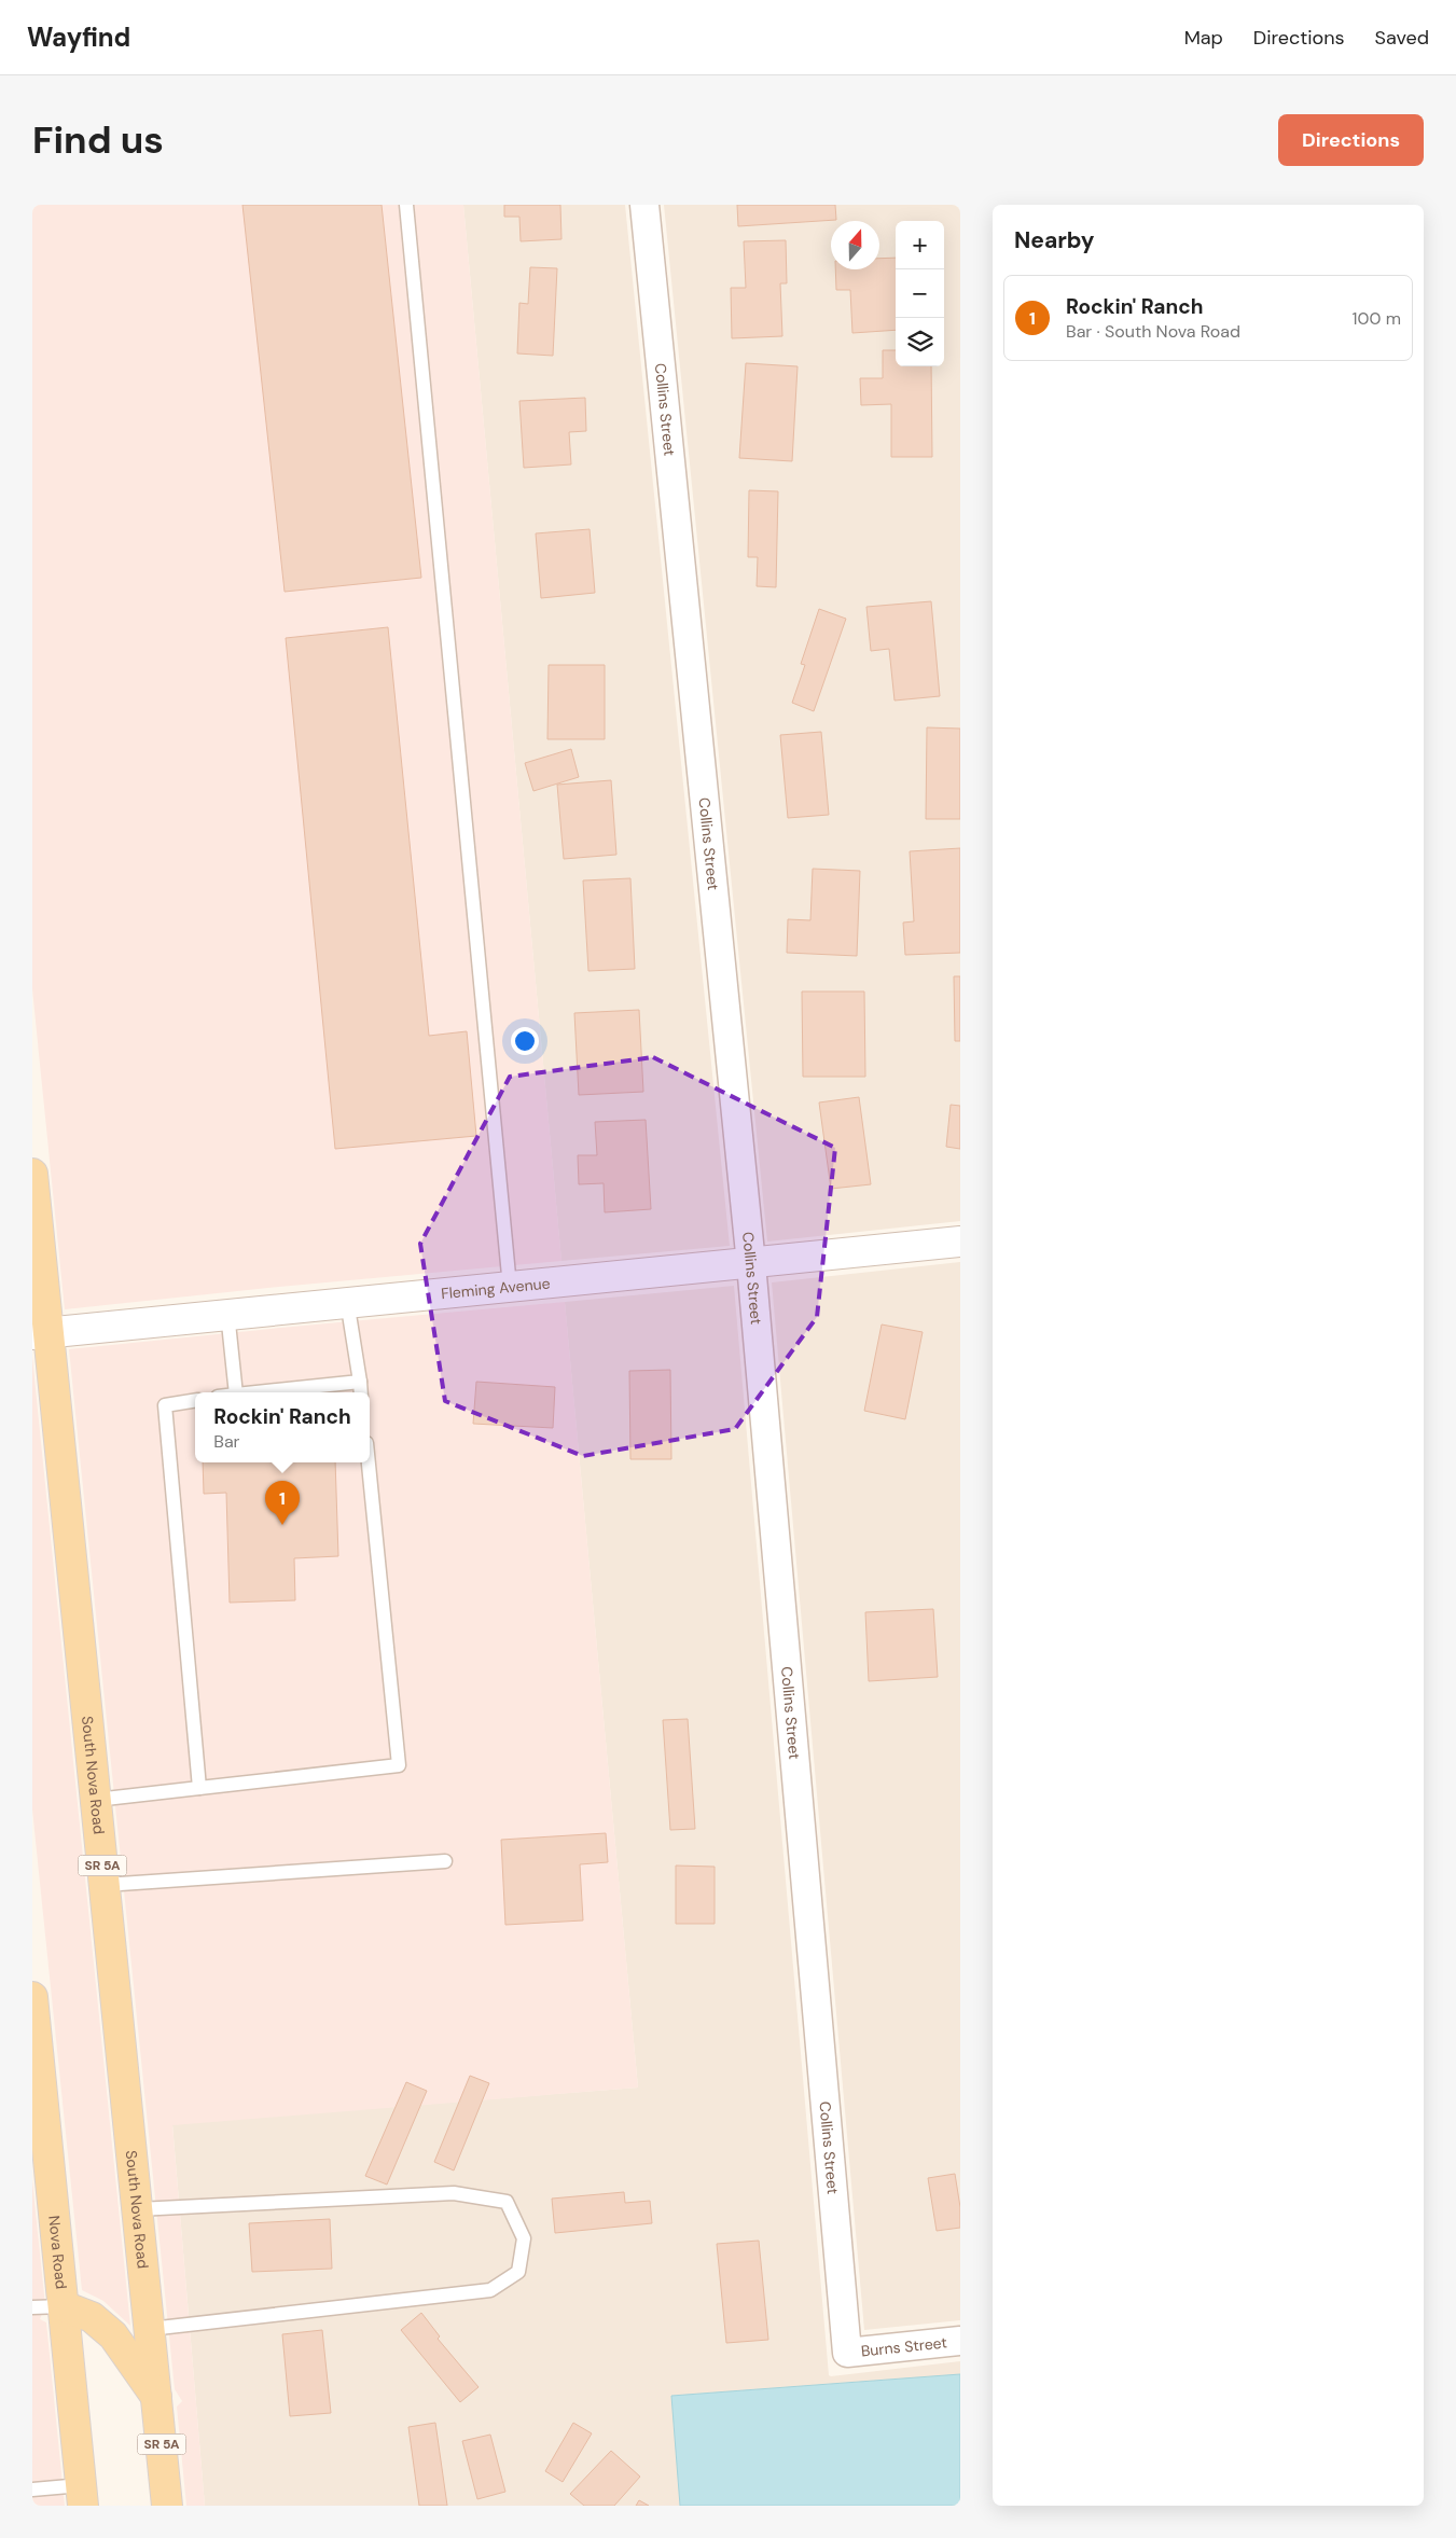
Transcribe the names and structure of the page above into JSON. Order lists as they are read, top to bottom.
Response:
{
  "streets": {
    "main road": ["South Nova Road", "SR 5A", "Nova Road"],
    "street": ["Collins Street", "Fleming Avenue", "Burns Street"]
  },
  "crossings": [
    ["Collins Street", "Fleming Avenue"],
    ["Collins Street", "Burns Street"],
    ["Fleming Avenue", "South Nova Road"]
  ],
  "north": "top",
  "page": {
    "header": "Wayfind",
    "nav": ["Map", "Directions", "Saved"],
    "buttons": "Directions",
    "title": "Find us",
    "heading": "Nearby",
    "map_buttons": ["+", "−"],
    "list": [
      {
        "mark": "1",
        "name": "Rockin' Ranch",
        "note": "Bar · South Nova Road",
        "value": "100 m"
      }
    ],
    "popup": ["Rockin' Ranch", "Bar"],
    "pins": "1"
  }
}
